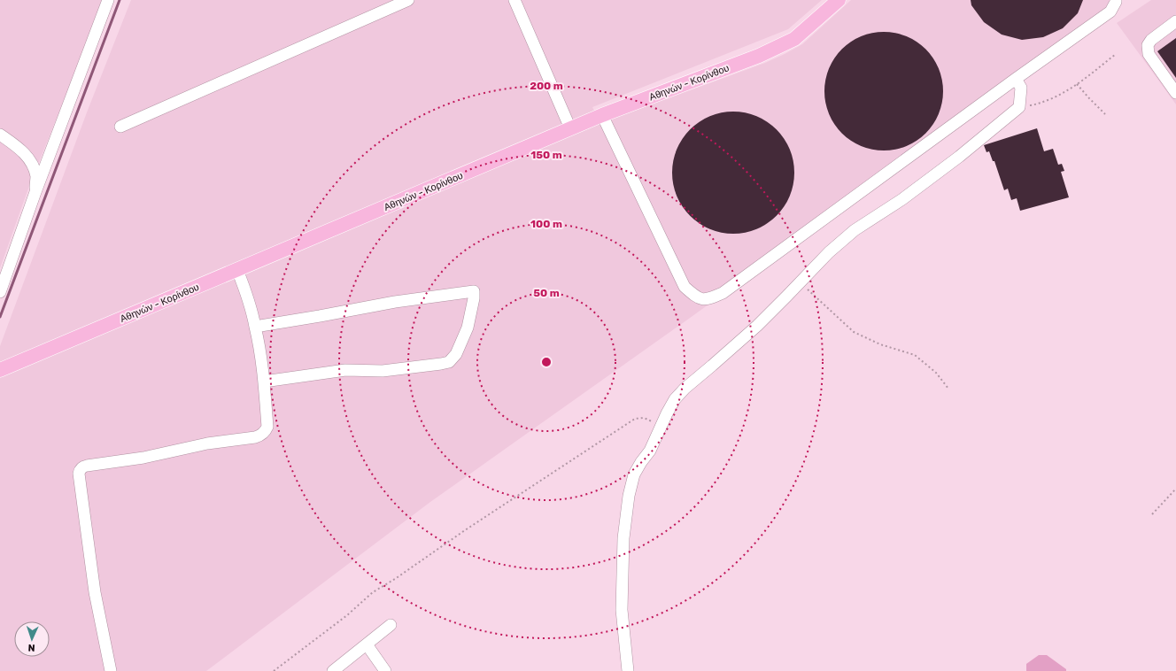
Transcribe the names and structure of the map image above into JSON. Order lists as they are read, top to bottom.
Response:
{
  "streets": {
    "main road": ["Αθηνών - Κορίνθου"]
  },
  "north": "bottom",
  "rings": [
    "200 m",
    "150 m",
    "100 m",
    "50 m"
  ]
}
